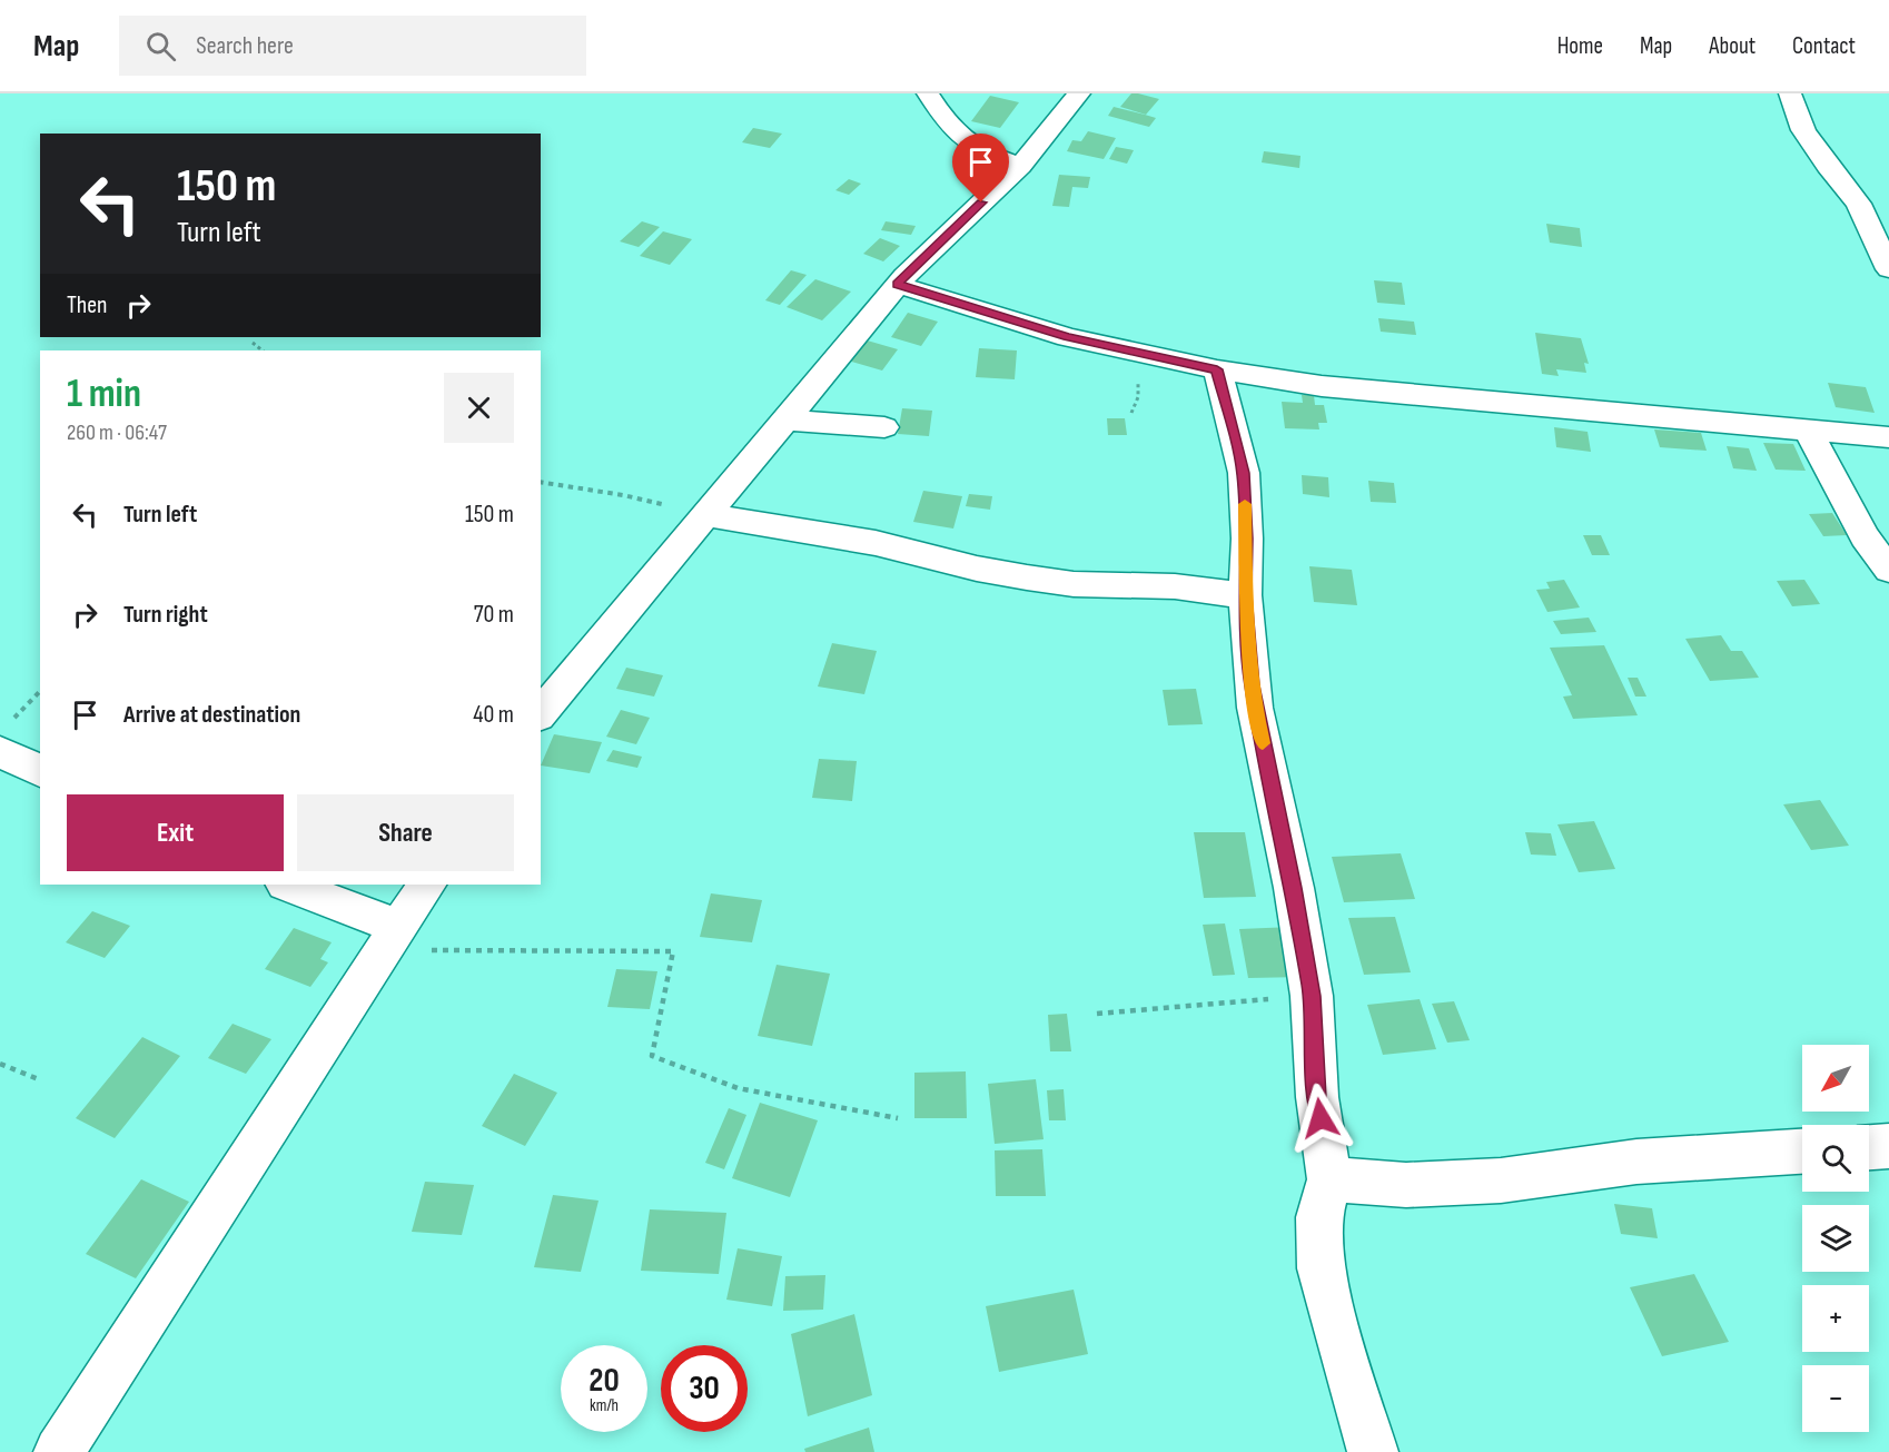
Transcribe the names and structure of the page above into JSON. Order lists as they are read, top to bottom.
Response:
{
  "north": "bottom left",
  "page": {
    "header": "Map",
    "search": "Search here",
    "nav": [
      "Home",
      "Map",
      "About",
      "Contact"
    ],
    "turn": ["150 m", "Turn left"],
    "then": "Then",
    "heading": ["1 min", "260 m · 06:47"],
    "list": [
      {
        "name": "Turn left",
        "value": "150 m"
      },
      {
        "name": "Turn right",
        "value": "70 m"
      },
      {
        "name": "Arrive at destination",
        "value": "40 m"
      }
    ],
    "buttons": ["Exit", "Share"],
    "map_buttons": ["+", "−"],
    "speed": "20 km/h",
    "limit": "30"
  }
}
